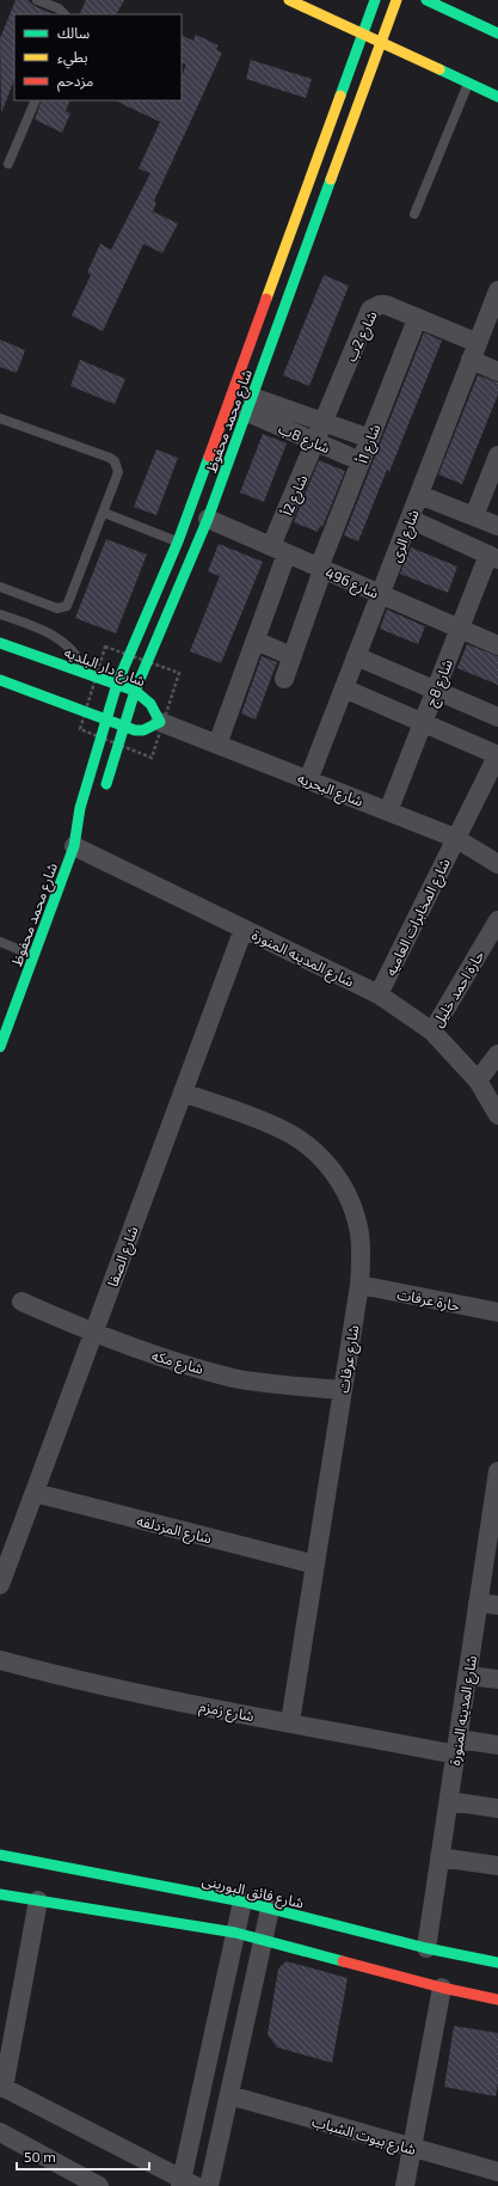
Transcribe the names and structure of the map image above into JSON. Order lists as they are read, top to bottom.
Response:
{
  "streets": {
    "street": [
      "شارع 2ب",
      "شارع محمد محفوظ",
      "شارع 8ب",
      "شارع 1أ",
      "شارع 2أ",
      "شارع الرى",
      "شارع 496",
      "شارع دار البلديه",
      "شارع 8ج",
      "شارع البحريه",
      "شارع المخابرات العاميه",
      "شارع المدينه المنورة",
      "حارة احمد خليل",
      "شارع الصفا",
      "حارة عرفات",
      "شارع عرفات",
      "شارع مكه",
      "شارع المزدلفه",
      "شارع زمزم",
      "شارع فائق البورينى",
      "شارع بيوت الشباب"
    ]
  },
  "crossings": [
    ["شارع 2ب", "شارع 8ب"],
    ["شارع 2ب", "شارع 1أ"],
    ["شارع 2ب", "شارع 2أ"],
    ["شارع 2ب", "شارع الرى"],
    ["شارع محمد محفوظ", "شارع 8ب"],
    ["شارع محمد محفوظ", "شارع 496"],
    ["شارع محمد محفوظ", "شارع دار البلديه"],
    ["شارع محمد محفوظ", "شارع المدينه المنورة"],
    ["شارع 8ب", "شارع 1أ"],
    ["شارع 8ب", "شارع 2أ"],
    ["شارع 1أ", "شارع 496"],
    ["شارع 2أ", "شارع 496"],
    ["شارع 2أ", "شارع البحريه"],
    ["شارع الرى", "شارع 496"],
    ["شارع الرى", "شارع البحريه"],
    ["شارع 496", "شارع 8ج"],
    ["شارع دار البلديه", "شارع البحريه"],
    ["شارع 8ج", "شارع البحريه"],
    ["شارع البحريه", "شارع المخابرات العاميه"],
    ["شارع المخابرات العاميه", "شارع المدينه المنورة"],
    ["شارع المدينه المنورة", "حارة احمد خليل"],
    ["شارع المدينه المنورة", "شارع الصفا"],
    ["شارع المدينه المنورة", "شارع زمزم"],
    ["شارع المدينه المنورة", "شارع فائق البورينى"],
    ["شارع الصفا", "شارع عرفات"],
    ["شارع الصفا", "شارع مكه"],
    ["شارع الصفا", "شارع المزدلفه"],
    ["حارة عرفات", "شارع عرفات"],
    ["شارع عرفات", "شارع مكه"],
    ["شارع عرفات", "شارع المزدلفه"],
    ["شارع عرفات", "شارع زمزم"]
  ],
  "legend": ["سالك", "بطيء", "مزدحم"],
  "scale_bar": "50 m"
}
